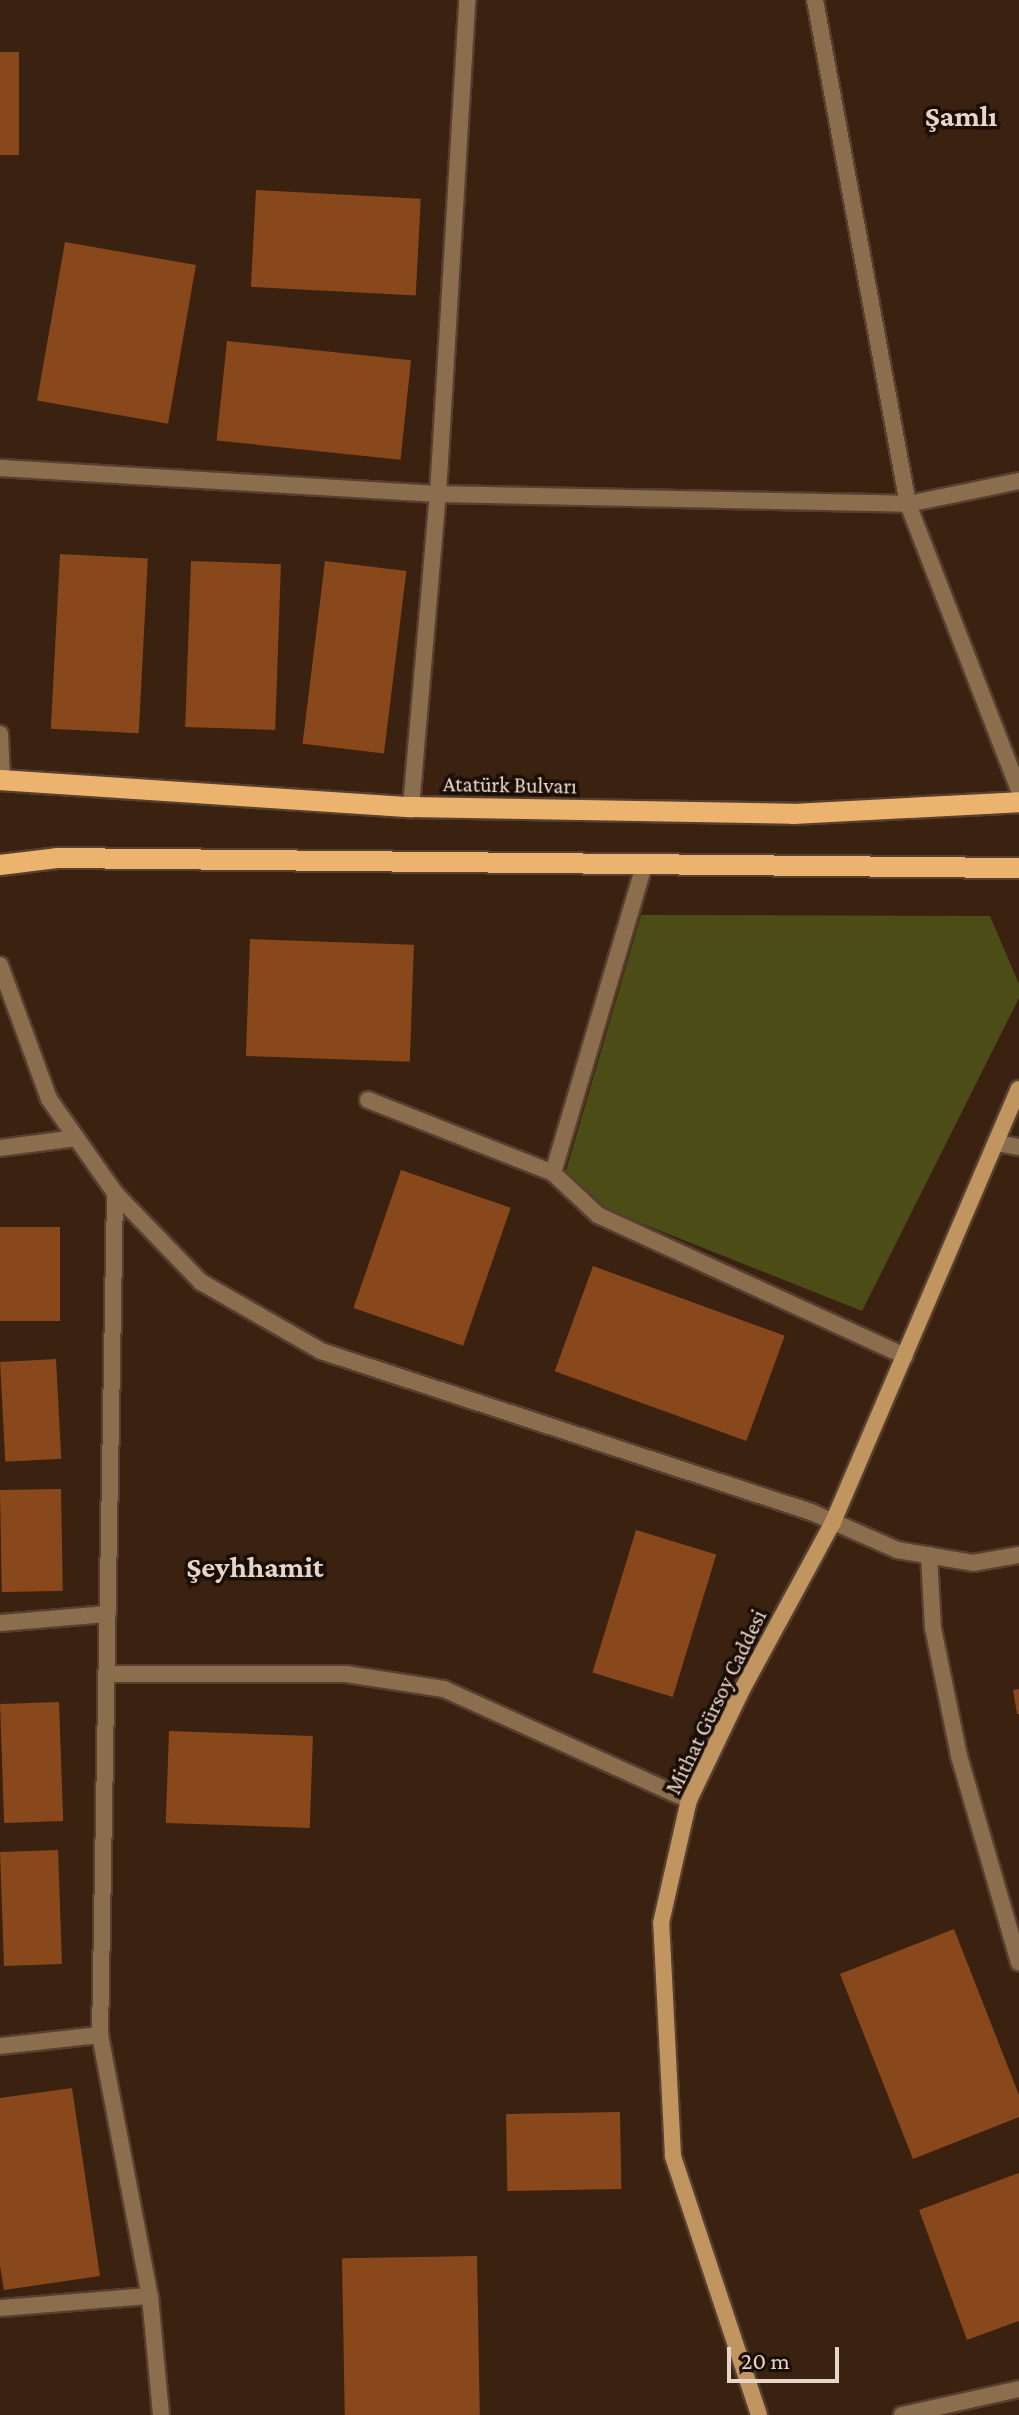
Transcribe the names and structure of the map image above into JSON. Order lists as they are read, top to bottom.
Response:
{
  "streets": {
    "main road": ["Atatürk Bulvarı", "Mithat Gürsoy Caddesi"]
  },
  "districts": ["Şamlı", "Şeyhhamit"],
  "scale_bar": "20 m"
}
